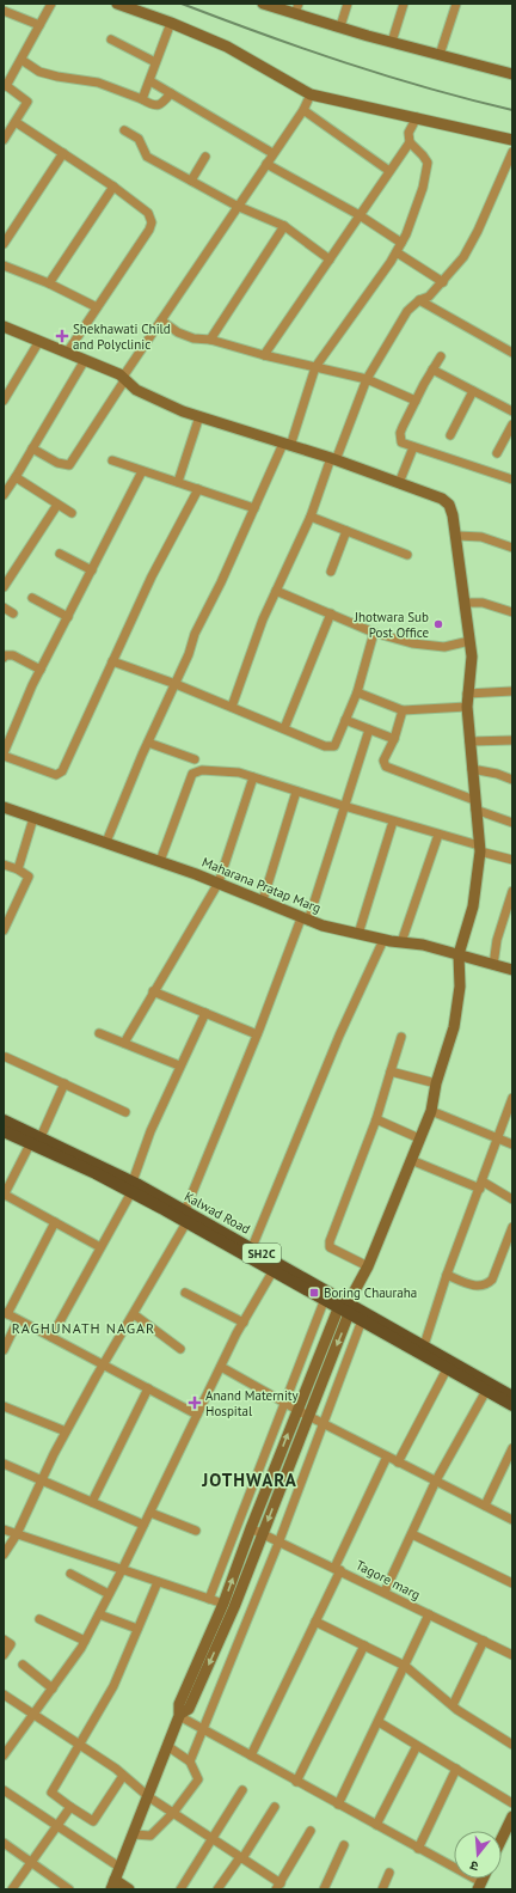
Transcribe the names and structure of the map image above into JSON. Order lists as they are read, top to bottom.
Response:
{
  "streets": {
    "main road": ["Kalwad Road", "SH2C"],
    "street": ["Maharana Pratap Marg", "Tagore marg"]
  },
  "districts": ["RAGHUNATH NAGAR", "JOTHWARA"],
  "places": {
    "health": ["Shekhawati Child and Polyclinic", "Anand Maternity Hospital"],
    "other": ["Jhotwara Sub Post Office"],
    "transit": ["Boring Chauraha"]
  },
  "north": "bottom"
}
